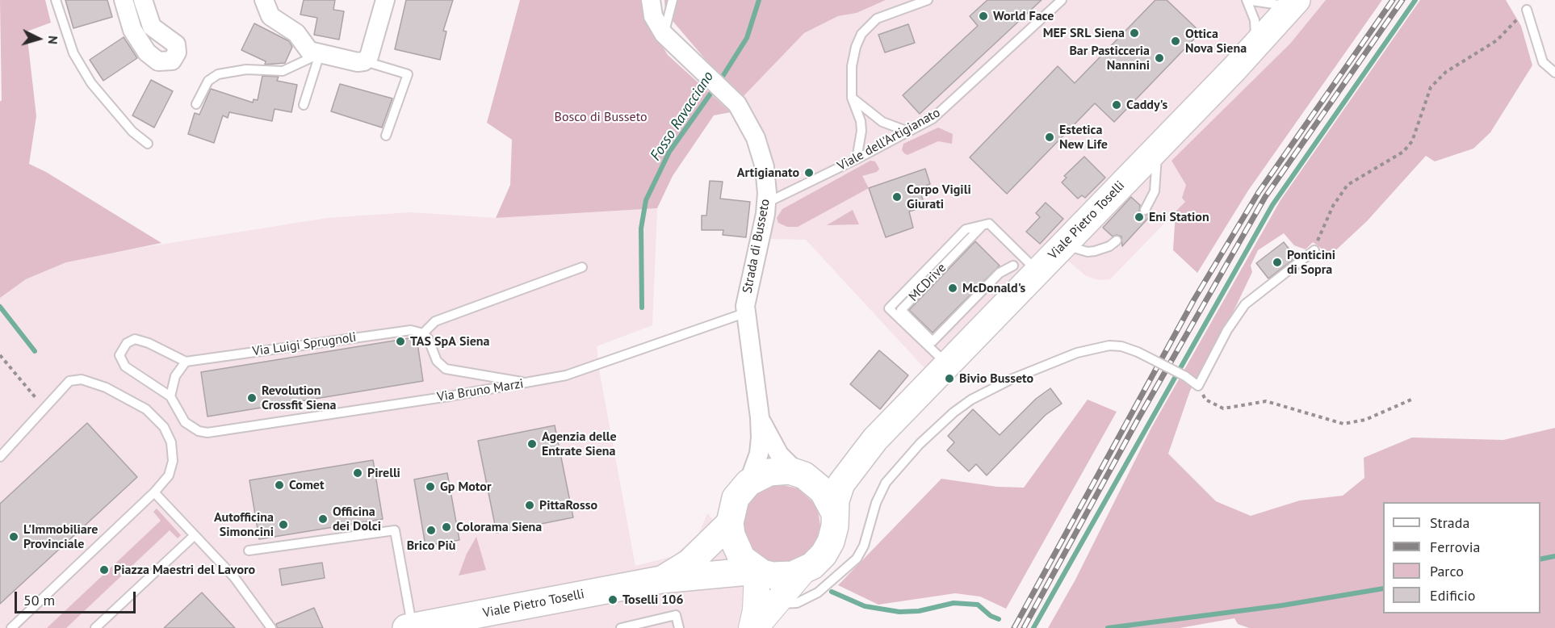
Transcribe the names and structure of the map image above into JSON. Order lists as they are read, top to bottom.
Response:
{
  "streets": {
    "main road": ["Viale Pietro Toselli"],
    "street": ["Strada di Busseto"],
    "lane": [
      "Viale dell'Artigianato",
      "MCDrive",
      "Via Luigi Sprugnoli",
      "Via Bruno Marzi"
    ]
  },
  "crossings": [
    ["Viale dell'Artigianato", "Strada di Busseto"],
    ["Viale Pietro Toselli", "Strada di Busseto"],
    ["Viale Pietro Toselli", "MCDrive"],
    ["Strada di Busseto", "Via Bruno Marzi"]
  ],
  "water": ["Fosso Ravacciano"],
  "parks": ["Bosco di Busseto"],
  "places": [
    "World Face",
    "MEF SRL Siena",
    "Ottica Nova Siena",
    "Bar Pasticceria Nannini",
    "Caddy's",
    "Estetica New Life",
    "Artigianato",
    "Corpo Vigili Giurati",
    "Eni Station",
    "Ponticini di Sopra",
    "McDonald's",
    "TAS SpA Siena",
    "Bivio Busseto",
    "Revolution Crossfit Siena",
    "Agenzia delle Entrate Siena",
    "Pirelli",
    "Comet",
    "Gp Motor",
    "PittaRosso",
    "Officina dei Dolci",
    "Autofficina Simoncini",
    "Colorama Siena",
    "Brico Più",
    "L'Immobiliare Provinciale",
    "Piazza Maestri del Lavoro",
    "Toselli 106"
  ],
  "legend": [
    "Strada",
    "Ferrovia",
    "Parco",
    "Edificio"
  ],
  "scale_bar": "50 m",
  "north": "right"
}
